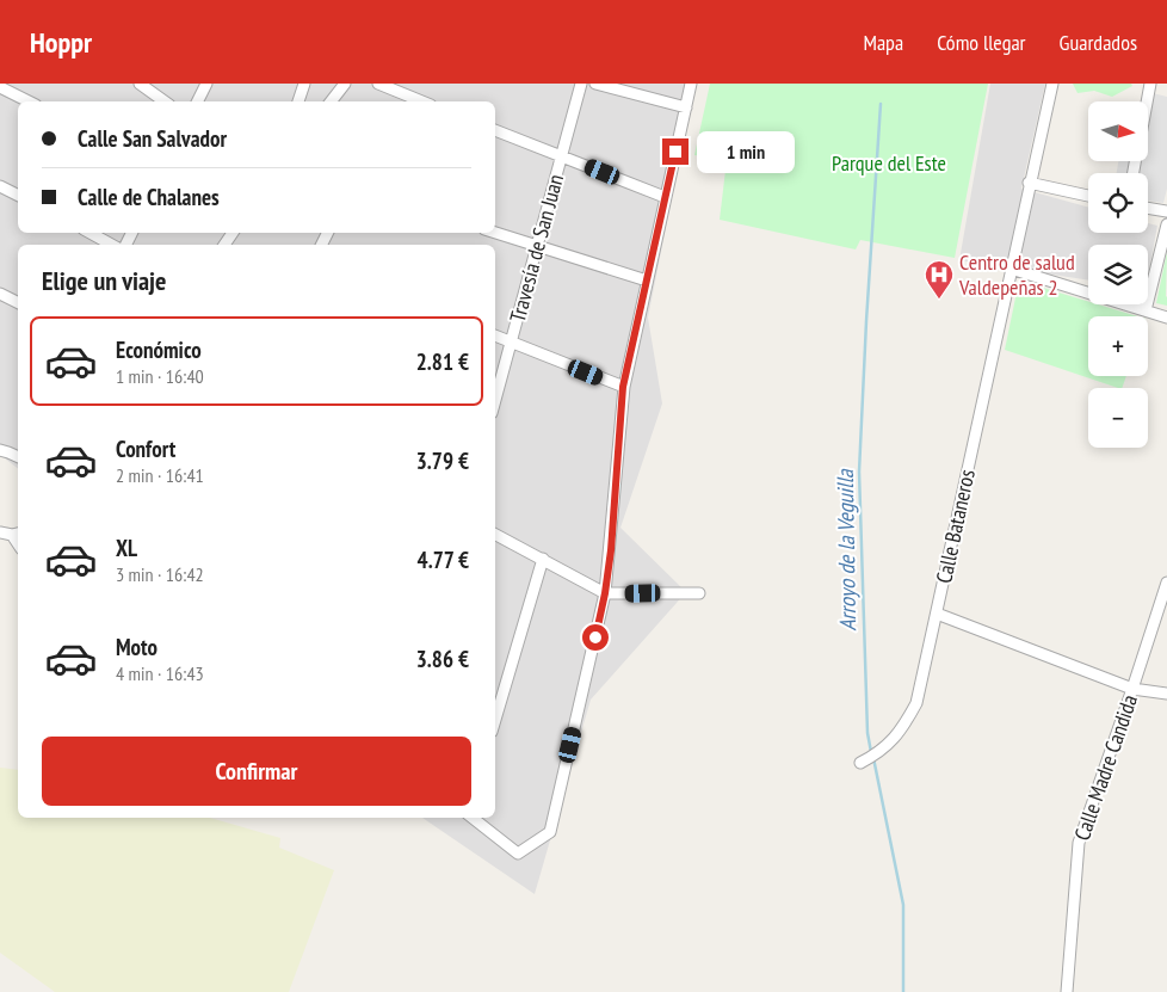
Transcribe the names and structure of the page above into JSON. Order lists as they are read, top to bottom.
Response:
{
  "streets": {
    "street": ["Travesía de San Juan", "Calle Bataneros", "Calle Madre Candida"]
  },
  "water": ["Arroyo de la Veguilla"],
  "parks": ["Parque del Este"],
  "places": {
    "hospital": ["Centro de salud Valdepeñas 2"]
  },
  "north": "right",
  "page": {
    "header": "Hoppr",
    "nav": ["Mapa", "Cómo llegar", "Guardados"],
    "map_buttons": ["+", "−"],
    "banner": ["Calle San Salvador", "Calle de Chalanes"],
    "bubble": "1 min",
    "heading": "Elige un viaje",
    "list": [
      {
        "name": "Económico",
        "note": "1 min · 16:40",
        "value": "2.81 €"
      },
      {
        "name": "Confort",
        "note": "2 min · 16:41",
        "value": "3.79 €"
      },
      {
        "name": "XL",
        "note": "3 min · 16:42",
        "value": "4.77 €"
      },
      {
        "name": "Moto",
        "note": "4 min · 16:43",
        "value": "3.86 €"
      }
    ],
    "buttons": "Confirmar"
  }
}
